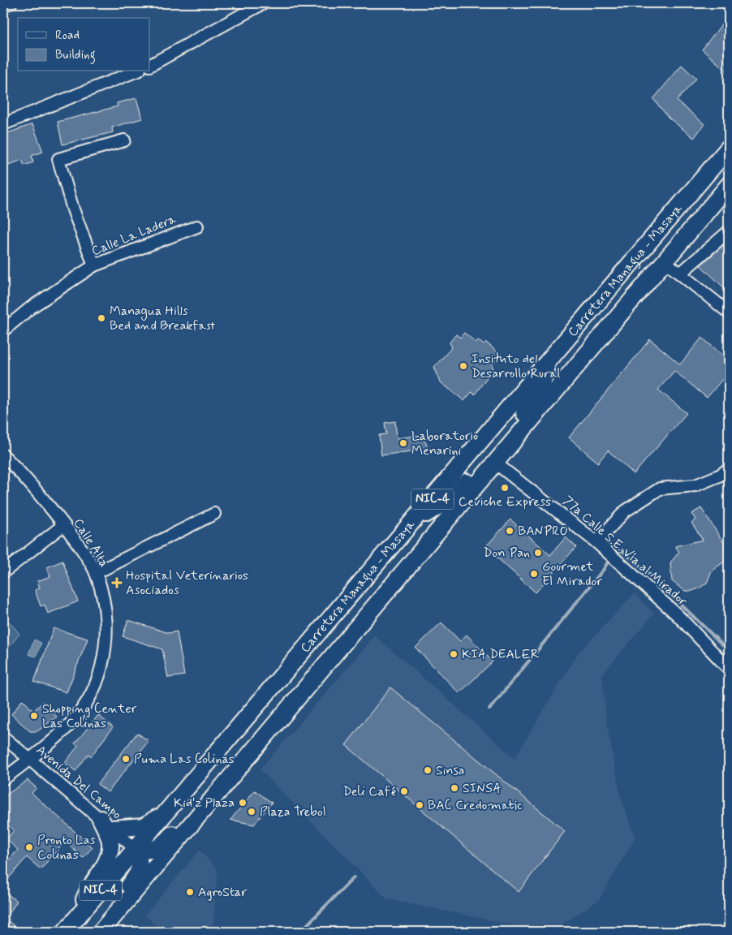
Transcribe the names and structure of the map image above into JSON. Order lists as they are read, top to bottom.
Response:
{
  "streets": {
    "highway": ["Carretera Managua - Masaya", "NIC-4"],
    "street": [
      "Calle La Ladera",
      "Calle Alta",
      "77a Calle S.E. Vía al Mirador",
      "Avenida Del Campo"
    ]
  },
  "crossings": [
    ["Carretera Managua - Masaya", "77a Calle S.E. Vía al Mirador"],
    ["Carretera Managua - Masaya", "Avenida Del Campo"],
    ["Calle Alta", "Avenida Del Campo"]
  ],
  "places": {
    "other": [
      "Managua Hills Bed and Breakfast",
      "Insituto del Desarrollo Rural",
      "Laboratorio Menarini",
      "Ceviche Express",
      "BANPRO",
      "Don Pan",
      "Gourmet El Mirador",
      "KIA DEALER",
      "Shopping Center Las Colinas",
      "Puma Las Colinas",
      "Sinsa",
      "SINSA",
      "Deli Café",
      "Kid'z Plaza",
      "BAC Credomatic",
      "Plaza Trebol",
      "Pronto Las Colinas",
      "AgroStar"
    ],
    "health": ["Hospital Veterinarios Asociados"]
  },
  "legend": ["Road", "Building"]
}
